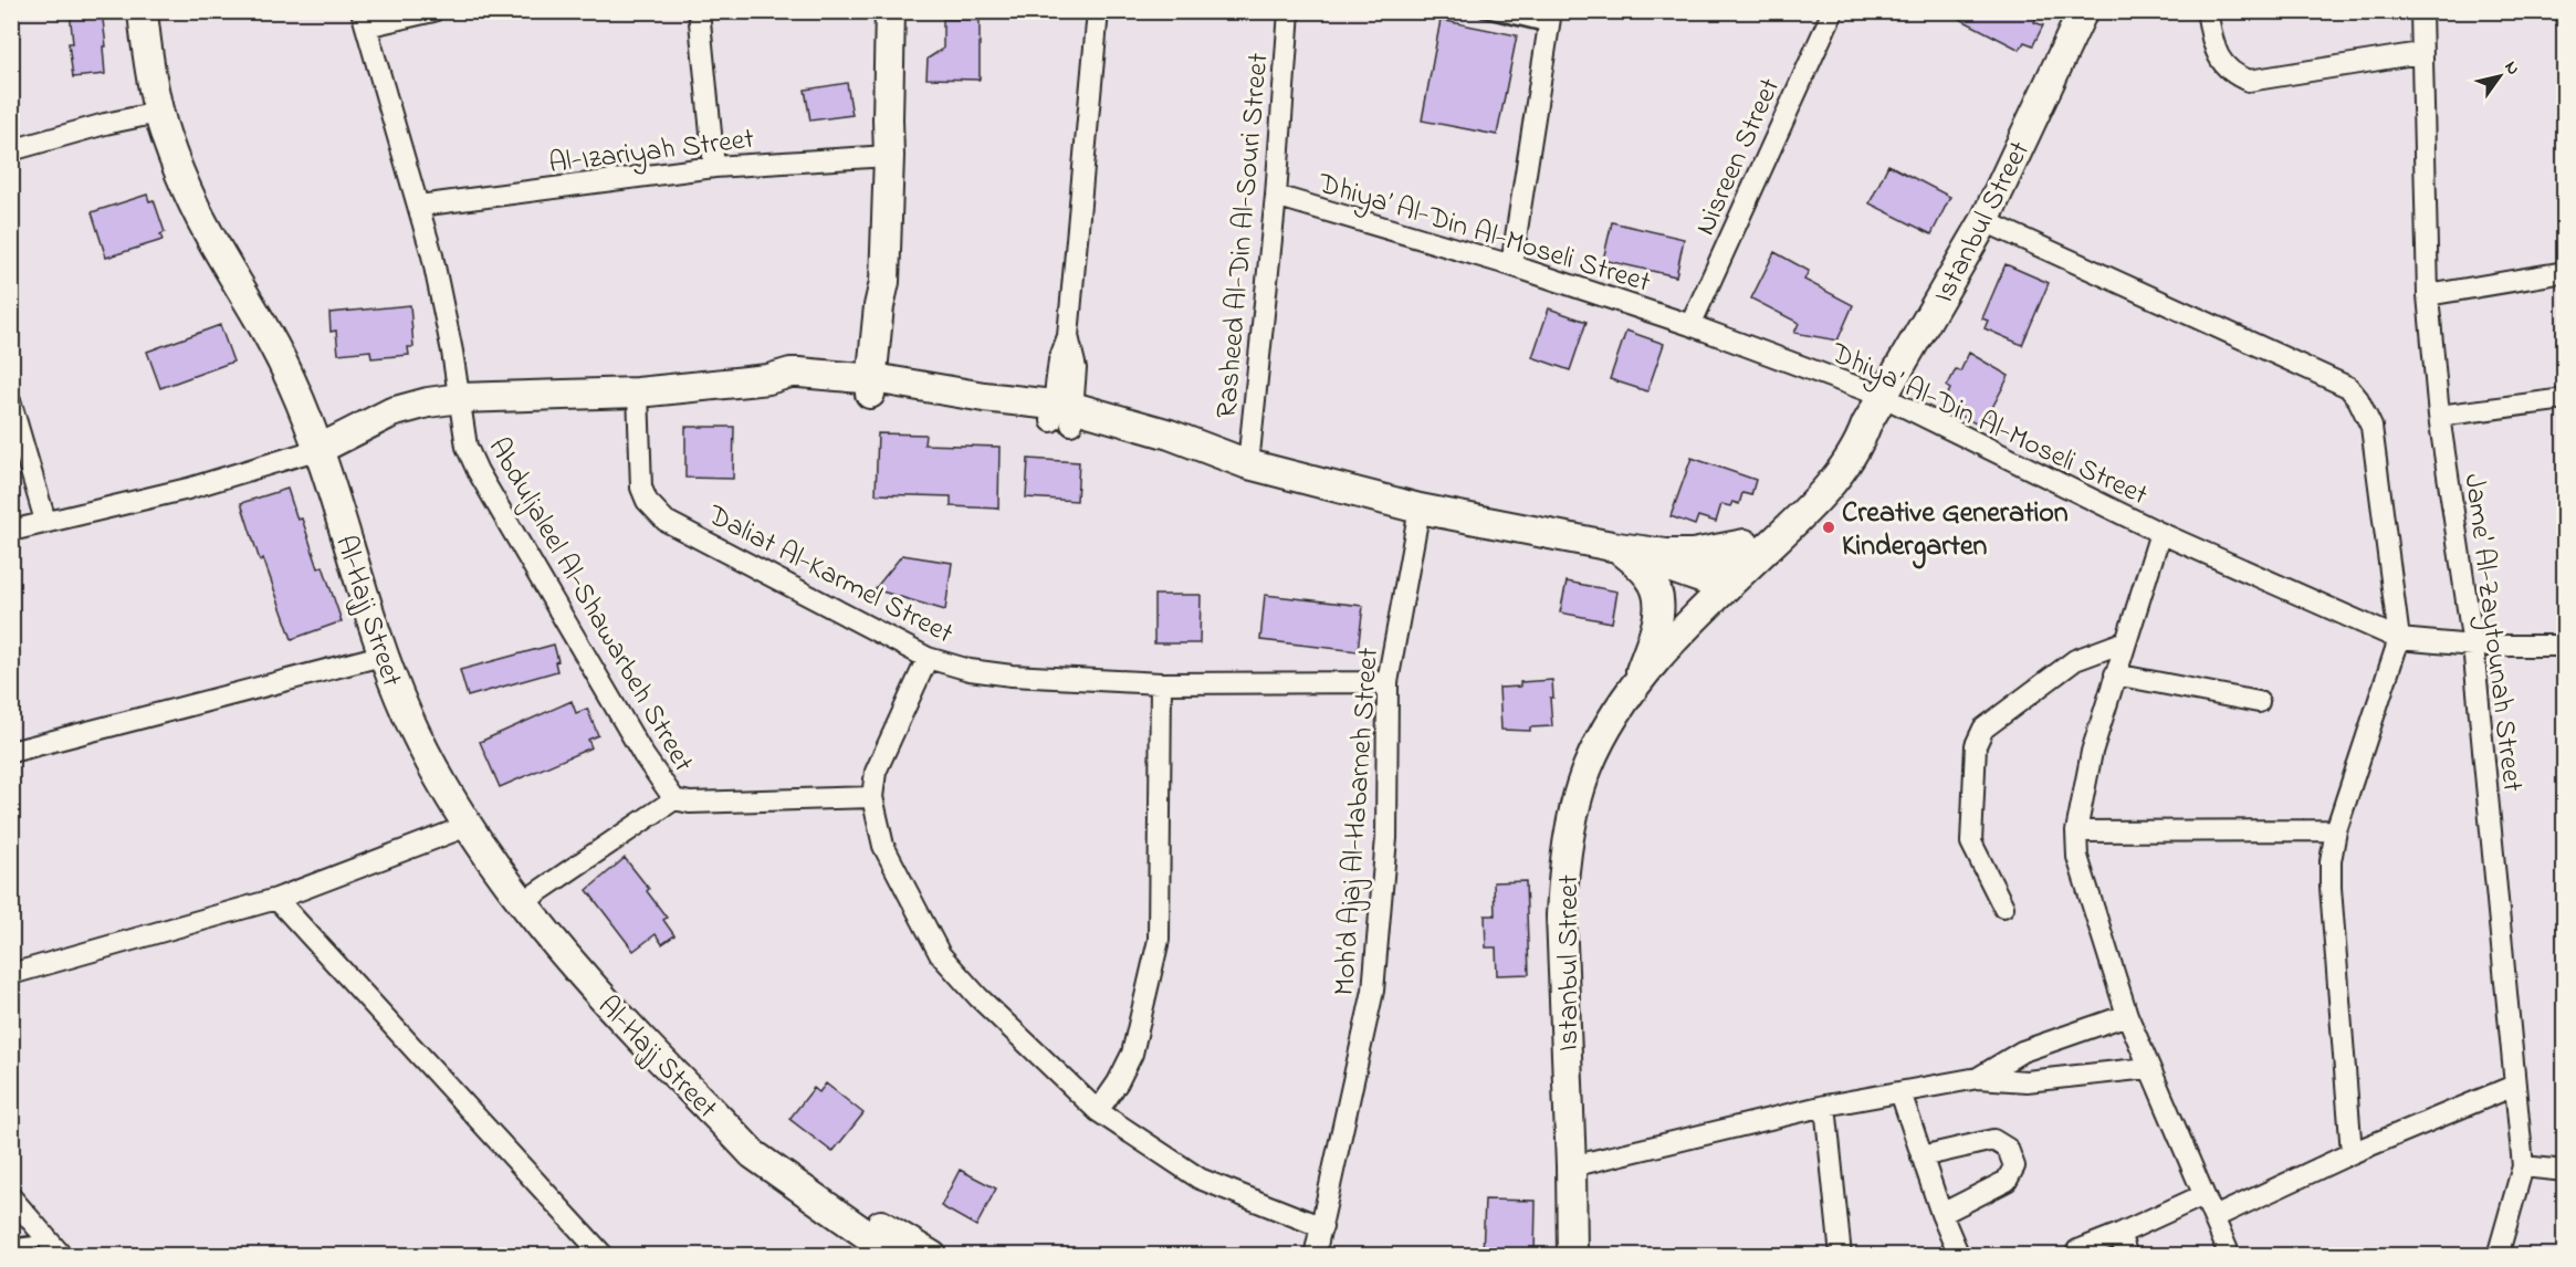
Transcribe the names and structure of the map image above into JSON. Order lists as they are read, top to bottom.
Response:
{
  "streets": {
    "street": [
      "Al-Izariyah Street",
      "Nisreen Street",
      "Istanbul Street",
      "Dhiya’ Al-Din Al-Moseli Street",
      "Rasheed Al-Din Al-Souri Street",
      "Daliat Al-Karmel Street",
      "Abduljaleel Al-Shawarbeh Street",
      "Al-Hajj Street",
      "Jame' Al-Zaytounah Street",
      "Moh’d Ajaj Al-Habarneh Street"
    ]
  },
  "crossings": [
    ["Al-Izariyah Street", "Abduljaleel Al-Shawarbeh Street"],
    ["Nisreen Street", "Dhiya’ Al-Din Al-Moseli Street"],
    ["Istanbul Street", "Dhiya’ Al-Din Al-Moseli Street"],
    ["Dhiya’ Al-Din Al-Moseli Street", "Rasheed Al-Din Al-Souri Street"],
    ["Dhiya’ Al-Din Al-Moseli Street", "Jame' Al-Zaytounah Street"],
    ["Daliat Al-Karmel Street", "Moh’d Ajaj Al-Habarneh Street"]
  ],
  "places": ["Creative Generation Kindergarten"],
  "north": "top right"
}
